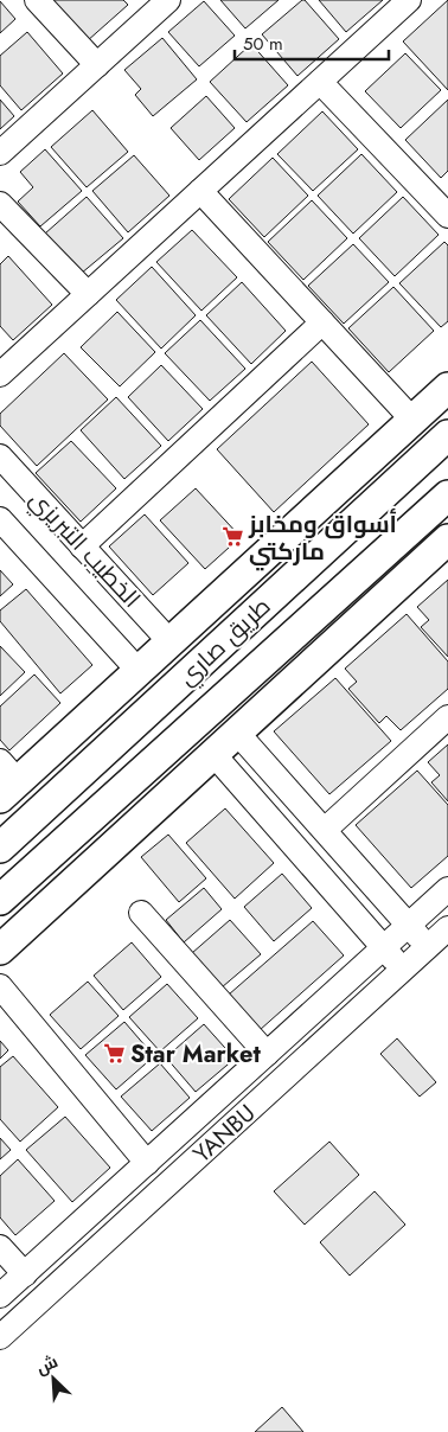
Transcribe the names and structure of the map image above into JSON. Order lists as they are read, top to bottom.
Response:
{
  "streets": {
    "main road": ["طريق صاري"],
    "street": ["الخطيب التبريزي", "YANBU"]
  },
  "places": {
    "supermarket": ["أسواق ومخابز ماركتي", "Star Market"]
  },
  "scale_bar": "50 m",
  "north": "top left"
}
